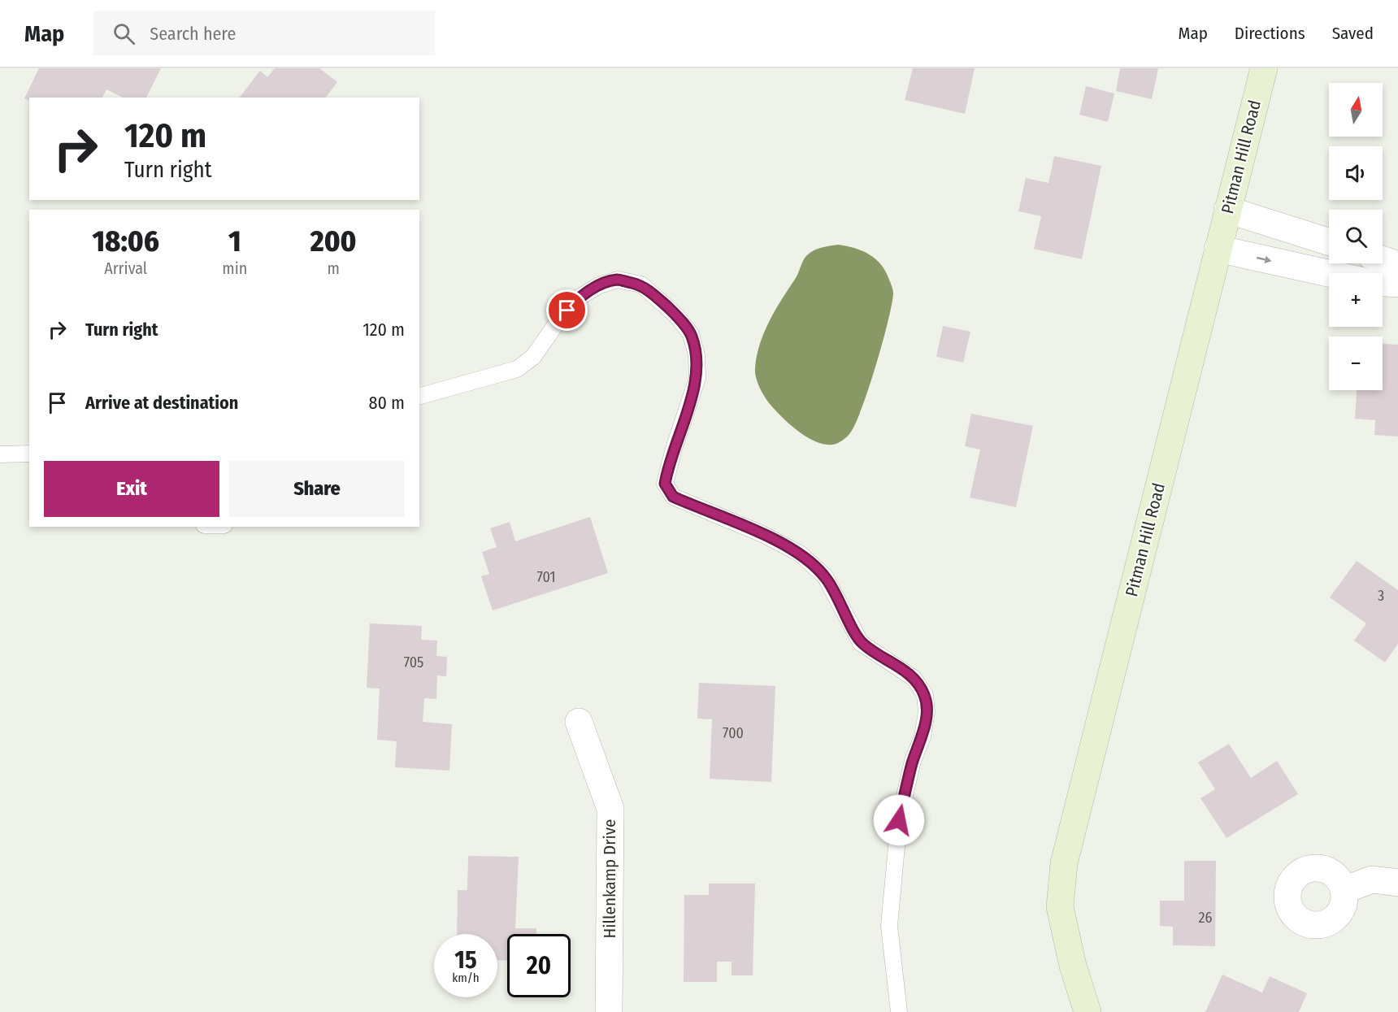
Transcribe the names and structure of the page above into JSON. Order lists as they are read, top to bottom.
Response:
{
  "streets": {
    "street": ["Pitman Hill Road", "Hillenkamp Drive"]
  },
  "house_numbers": [
    "701",
    "3",
    "705",
    "700",
    "26"
  ],
  "north": "top",
  "page": {
    "header": "Map",
    "search": "Search here",
    "nav": ["Map", "Directions", "Saved"],
    "map_buttons": ["+", "−"],
    "turn": ["120 m", "Turn right"],
    "eta": [
      "18:06",
      "Arrival",
      "1",
      "min",
      "200",
      "m"
    ],
    "list": [
      {
        "name": "Turn right",
        "value": "120 m"
      },
      {
        "name": "Arrive at destination",
        "value": "80 m"
      }
    ],
    "buttons": ["Exit", "Share"],
    "speed": "15 km/h",
    "limit": "20"
  }
}
